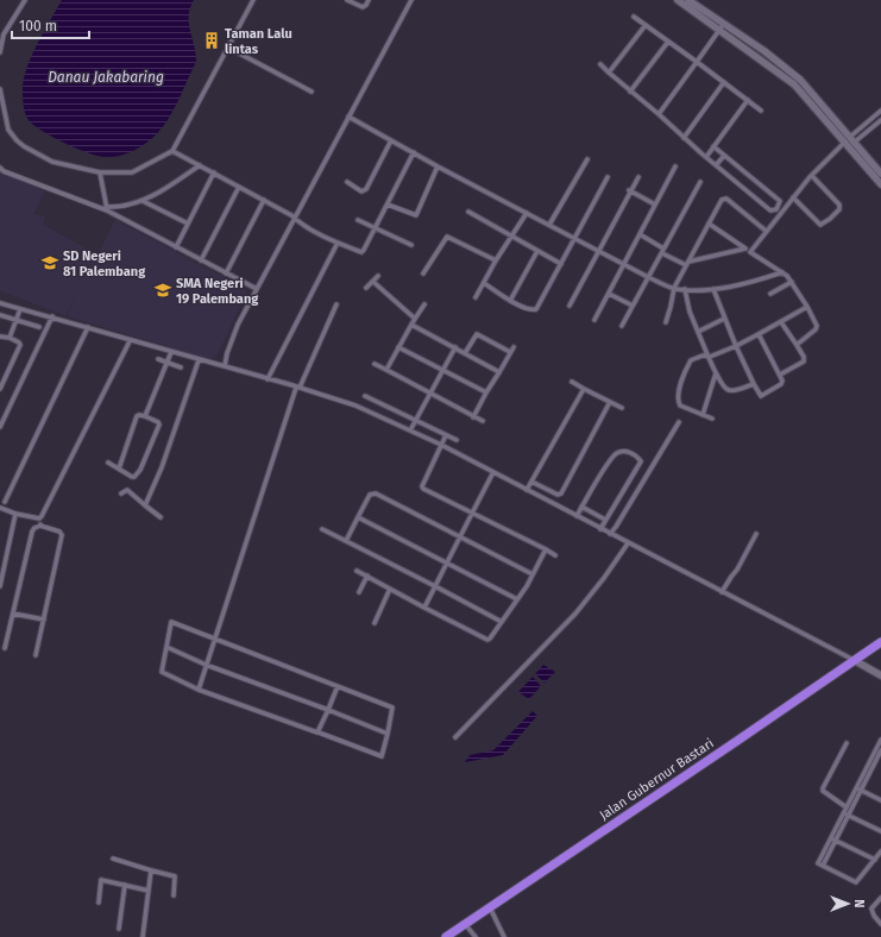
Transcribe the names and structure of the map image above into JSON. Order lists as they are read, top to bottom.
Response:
{
  "streets": {
    "highway": ["Jalan Gubernur Bastari"]
  },
  "water": ["Danau Jakabaring"],
  "places": {
    "building": ["Taman Lalu lintas"],
    "school or university": ["SD Negeri 81 Palembang", "SMA Negeri 19 Palembang"]
  },
  "scale_bar": "100 m",
  "north": "right"
}
